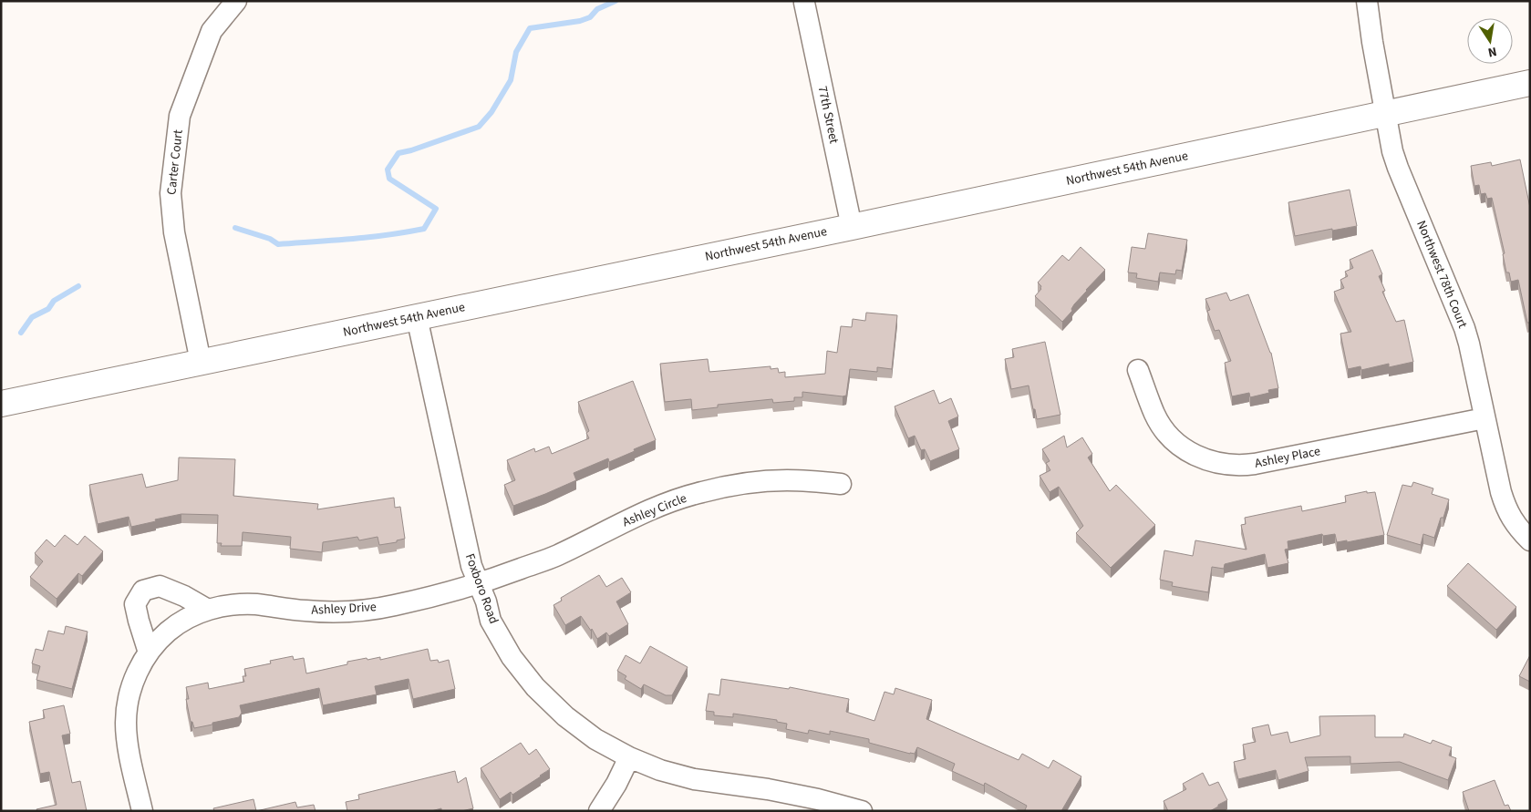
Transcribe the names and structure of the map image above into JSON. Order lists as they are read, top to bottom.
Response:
{
  "streets": {
    "street": [
      "77th Street",
      "Carter Court",
      "Northwest 54th Avenue",
      "Northwest 78th Court",
      "Ashley Place",
      "Ashley Circle",
      "Foxboro Road",
      "Ashley Drive"
    ]
  },
  "crossings": [
    ["77th Street", "Northwest 54th Avenue"],
    ["Carter Court", "Northwest 54th Avenue"],
    ["Northwest 54th Avenue", "Northwest 78th Court"],
    ["Northwest 54th Avenue", "Foxboro Road"],
    ["Northwest 78th Court", "Ashley Place"],
    ["Ashley Circle", "Foxboro Road"],
    ["Ashley Circle", "Ashley Drive"],
    ["Foxboro Road", "Ashley Drive"]
  ],
  "north": "bottom"
}
